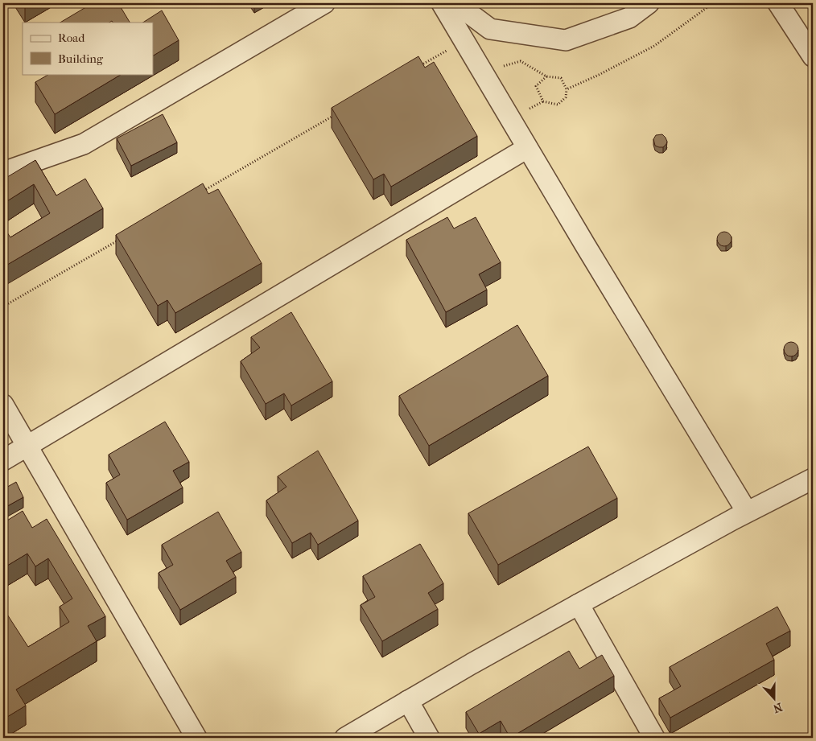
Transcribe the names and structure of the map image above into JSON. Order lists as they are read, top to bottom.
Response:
{
  "legend": ["Road", "Building"],
  "north": "bottom"
}
